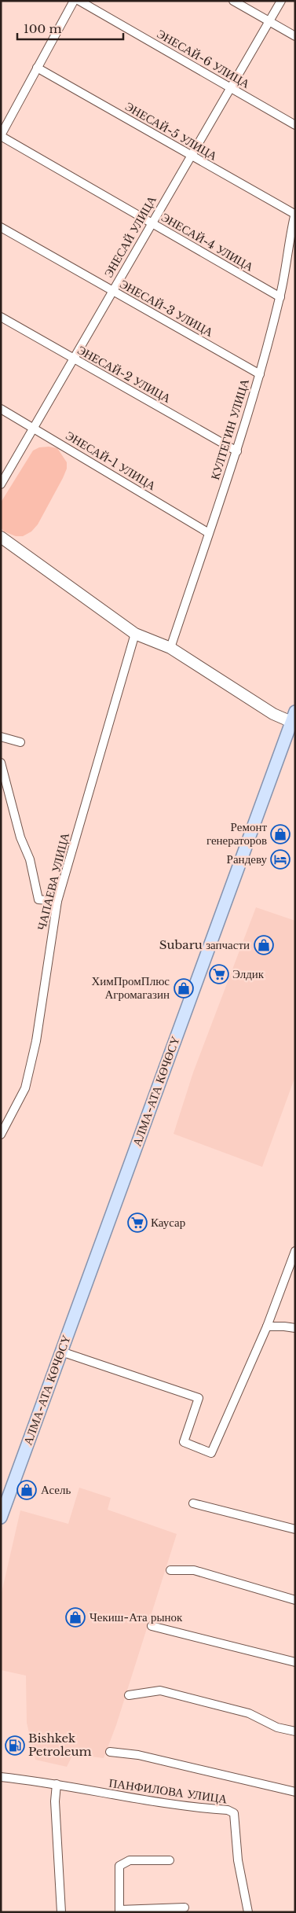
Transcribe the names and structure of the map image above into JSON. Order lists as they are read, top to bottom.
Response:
{
  "streets": {
    "main road": ["АЛМА-АТА КӨЧӨСҮ"],
    "street": [
      "ЭНЕСАЙ-6 УЛИЦА",
      "ЭНЕСАЙ-5 УЛИЦА",
      "ЭНЕСАЙ УЛИЦА",
      "ЭНЕСАЙ-4 УЛИЦА",
      "ЭНЕСАЙ-3 УЛИЦА",
      "ЭНЕСАЙ-2 УЛИЦА",
      "КУЛТЕГИН УЛИЦА",
      "ЭНЕСАЙ-1 УЛИЦА",
      "ЧАПАЕВА УЛИЦА",
      "ПАНФИЛОВА УЛИЦА"
    ]
  },
  "crossings": [
    ["ЭНЕСАЙ-6 УЛИЦА", "ЭНЕСАЙ УЛИЦА"],
    ["ЭНЕСАЙ-5 УЛИЦА", "ЭНЕСАЙ УЛИЦА"],
    ["ЭНЕСАЙ-5 УЛИЦА", "КУЛТЕГИН УЛИЦА"],
    ["ЭНЕСАЙ УЛИЦА", "ЭНЕСАЙ-4 УЛИЦА"],
    ["ЭНЕСАЙ УЛИЦА", "ЭНЕСАЙ-3 УЛИЦА"],
    ["ЭНЕСАЙ УЛИЦА", "ЭНЕСАЙ-2 УЛИЦА"],
    ["ЭНЕСАЙ УЛИЦА", "ЭНЕСАЙ-1 УЛИЦА"],
    ["ЭНЕСАЙ-4 УЛИЦА", "КУЛТЕГИН УЛИЦА"],
    ["ЭНЕСАЙ-3 УЛИЦА", "КУЛТЕГИН УЛИЦА"],
    ["ЭНЕСАЙ-2 УЛИЦА", "КУЛТЕГИН УЛИЦА"],
    ["КУЛТЕГИН УЛИЦА", "ЭНЕСАЙ-1 УЛИЦА"]
  ],
  "places": {
    "shop": [
      "Ремонт генераторов",
      "Subaru запчасти",
      "ХимПромПлюс Агромагазин",
      "Асель",
      "Чекиш-Ата рынок"
    ],
    "hotel": ["Рандеву"],
    "supermarket": ["Элдик", "Каусар"],
    "fuel station": ["Bishkek Petroleum"]
  },
  "scale_bar": "100 m"
}
